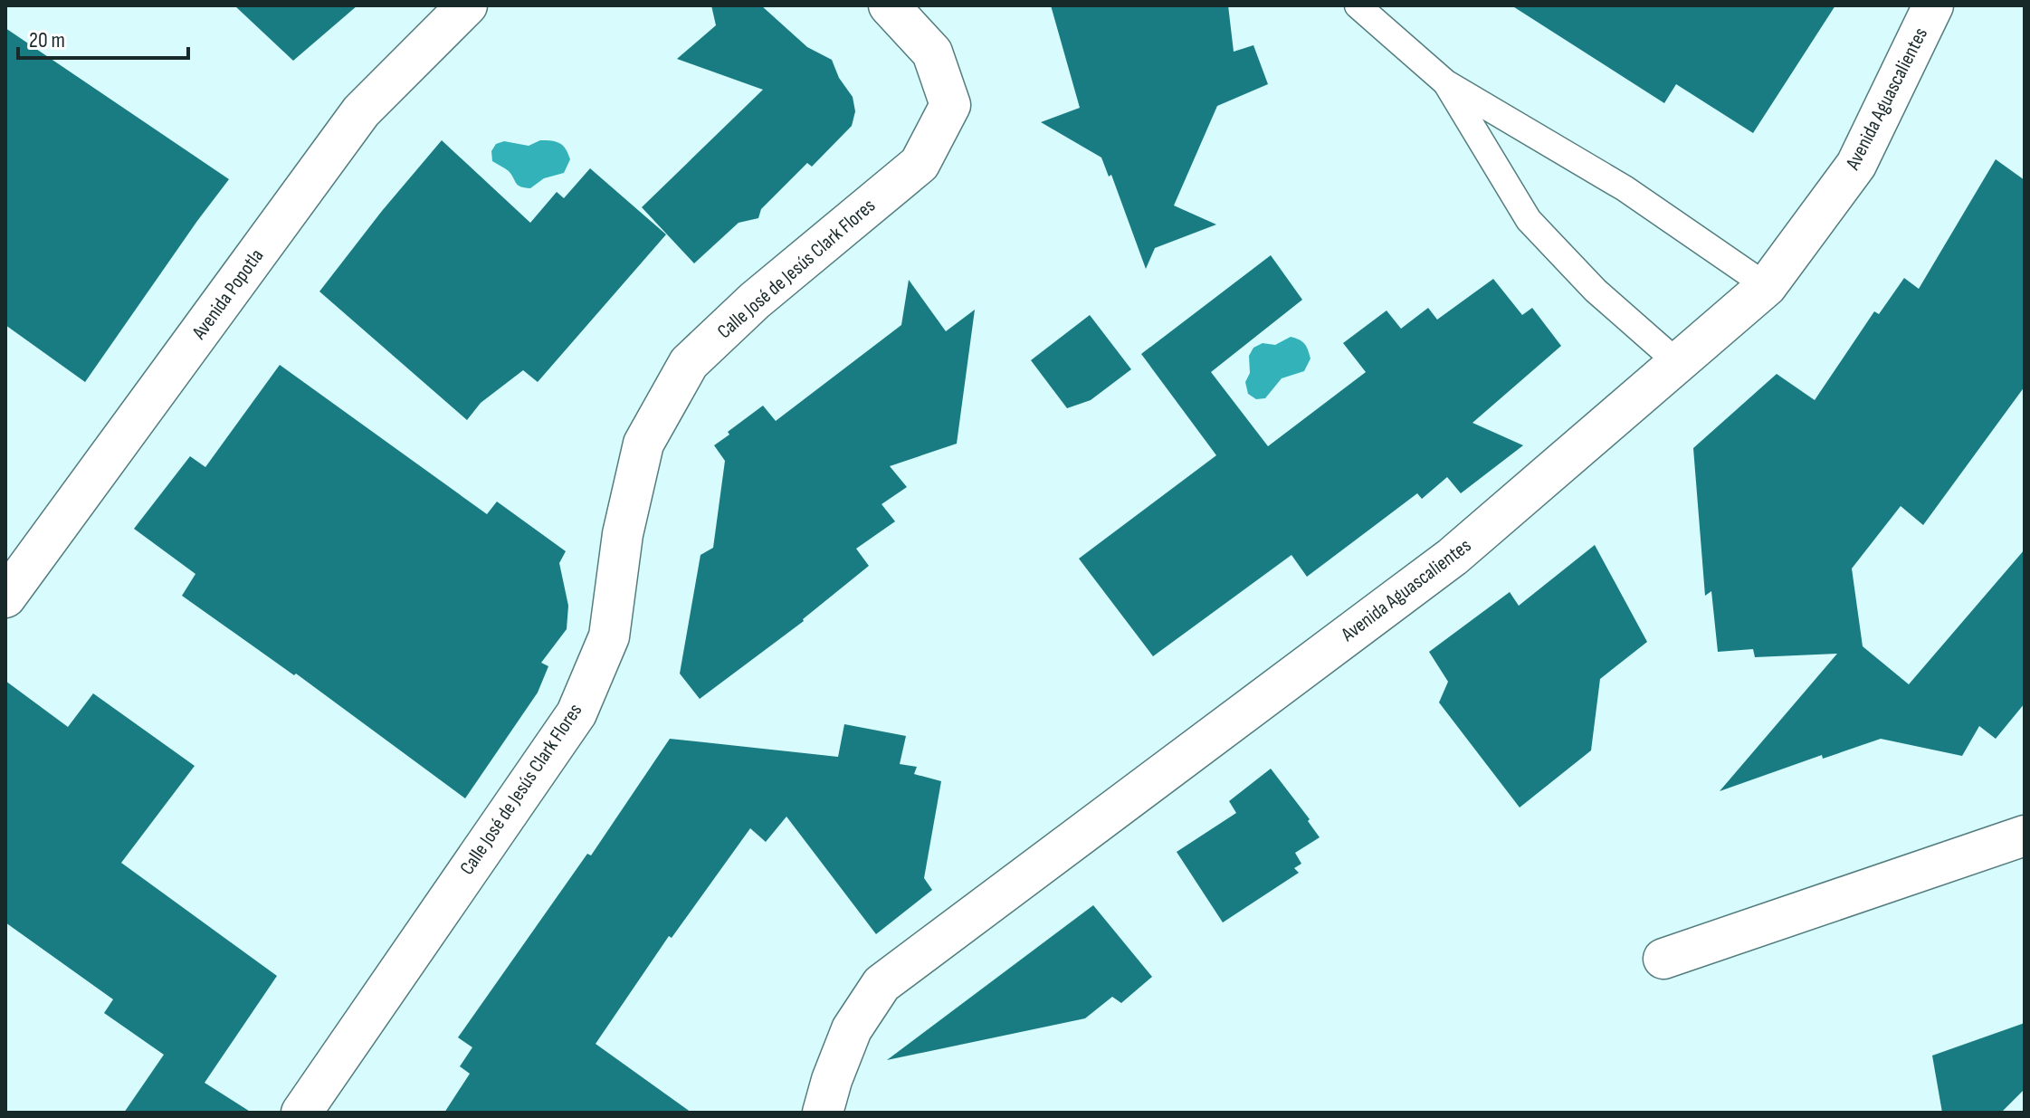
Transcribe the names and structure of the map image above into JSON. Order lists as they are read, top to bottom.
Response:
{
  "streets": {
    "street": ["Avenida Aguascalientes", "Calle José de Jesús Clark Flores", "Avenida Popotla"]
  },
  "scale_bar": "20 m"
}
